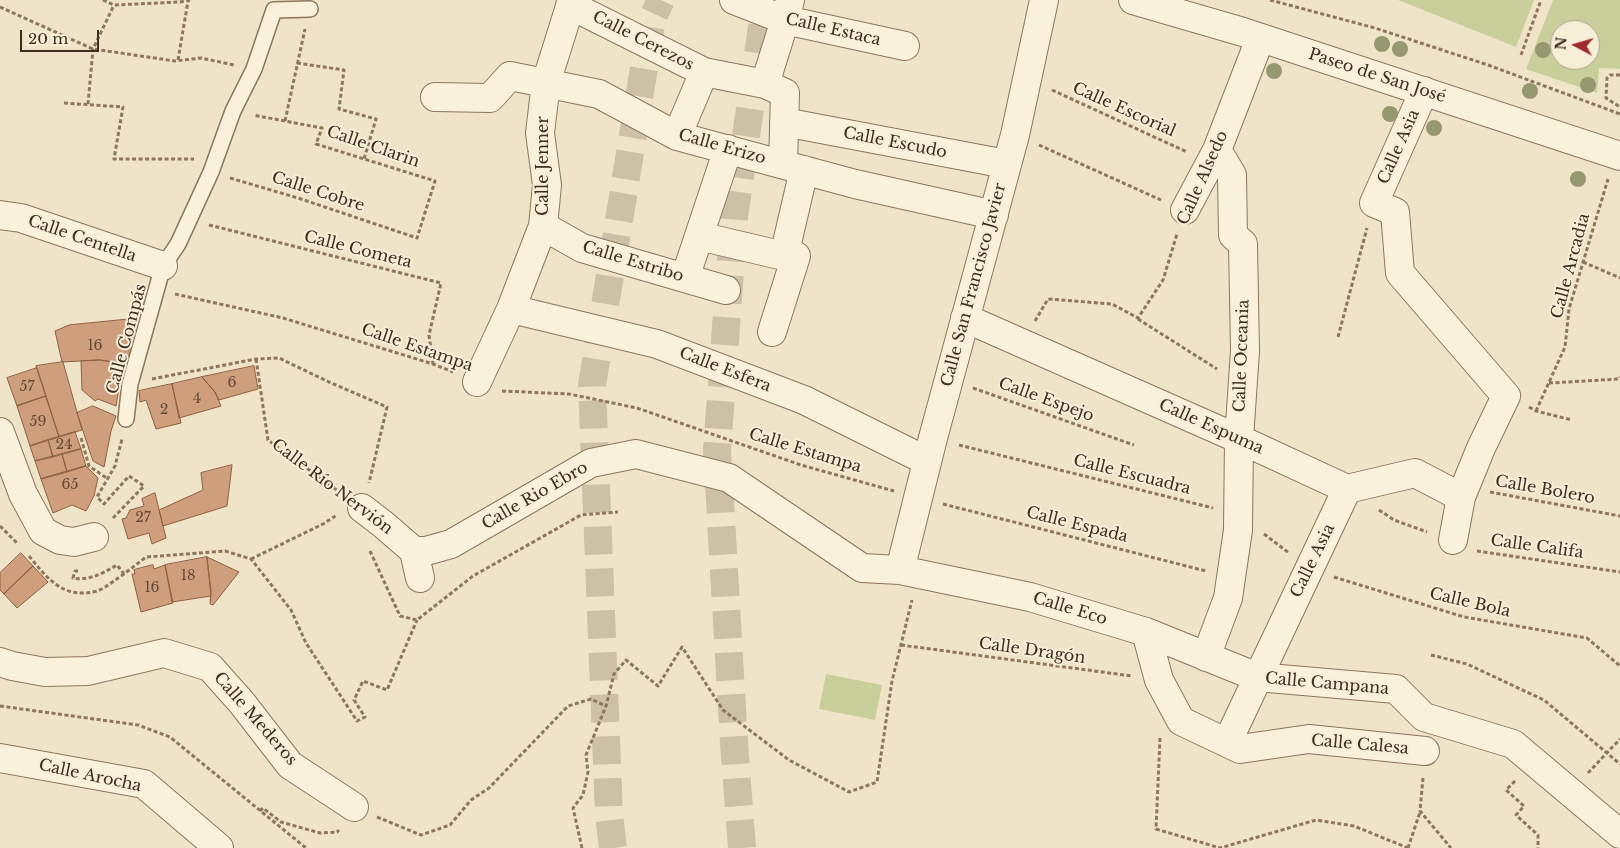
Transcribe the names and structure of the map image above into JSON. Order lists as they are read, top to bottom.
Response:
{
  "streets": {
    "street": [
      "Calle Estaca",
      "Calle Cerezos",
      "Paseo de San José",
      "Calle Escudo",
      "Calle Erizo",
      "Calle Asia",
      "Calle Jenner",
      "Calle Alsedo",
      "Calle Centella",
      "Calle Estribo",
      "Calle San Francisco Javier",
      "Calle Oceania",
      "Calle Esfera",
      "Calle Espuma",
      "Calle Río Nervión",
      "Calle Rio Ebro",
      "Calle Eco",
      "Calle Campana",
      "Calle Mederos",
      "Calle Calesa",
      "Calle Arocha"
    ],
    "lane": ["Calle Compás"],
    "path": [
      "Calle Escorial",
      "Calle Clarin",
      "Calle Cobre",
      "Calle Cometa",
      "Calle Arcadia",
      "Calle Estampa",
      "Calle Espejo",
      "Calle Escuadra",
      "Calle Bolero",
      "Calle Espada",
      "Calle Califa",
      "Calle Bola",
      "Calle Dragón"
    ]
  },
  "crossings": [
    ["Calle Cerezos", "Calle Erizo"],
    ["Calle Cerezos", "Calle Jenner"],
    ["Paseo de San José", "Calle Asia"],
    ["Paseo de San José", "Calle Alsedo"],
    ["Paseo de San José", "Calle Arcadia"],
    ["Calle Escorial", "Calle Alsedo"],
    ["Calle Escorial", "Calle San Francisco Javier"],
    ["Calle Escorial", "Calle Oceania"],
    ["Calle Escudo", "Calle San Francisco Javier"],
    ["Calle Clarin", "Calle Cobre"],
    ["Calle Clarin", "Calle Compás"],
    ["Calle Erizo", "Calle Jenner"],
    ["Calle Erizo", "Calle San Francisco Javier"],
    ["Calle Asia", "Calle Espuma"],
    ["Calle Asia", "Calle Escuadra"],
    ["Calle Asia", "Calle Bola"],
    ["Calle Asia", "Calle Campana"],
    ["Calle Asia", "Calle Calesa"],
    ["Calle Jenner", "Calle Estribo"],
    ["Calle Jenner", "Calle Estampa"],
    ["Calle Jenner", "Calle Esfera"],
    ["Calle Alsedo", "Calle Oceania"],
    ["Calle Cobre", "Calle Compás"],
    ["Calle Centella", "Calle Compás"],
    ["Calle Centella", "Calle Estampa"],
    ["Calle Cometa", "Calle Compás"],
    ["Calle Cometa", "Calle Estampa"],
    ["Calle San Francisco Javier", "Calle Estampa"],
    ["Calle San Francisco Javier", "Calle Esfera"],
    ["Calle San Francisco Javier", "Calle Espejo"],
    ["Calle San Francisco Javier", "Calle Espuma"],
    ["Calle San Francisco Javier", "Calle Escuadra"],
    ["Calle San Francisco Javier", "Calle Rio Ebro"],
    ["Calle San Francisco Javier", "Calle Espada"],
    ["Calle San Francisco Javier", "Calle Eco"],
    ["Calle Compás", "Calle Estampa"],
    ["Calle Estampa", "Calle Espada"],
    ["Calle Oceania", "Calle Espuma"],
    ["Calle Oceania", "Calle Escuadra"],
    ["Calle Oceania", "Calle Espada"],
    ["Calle Oceania", "Calle Campana"],
    ["Calle Esfera", "Calle Escuadra"],
    ["Calle Escuadra", "Calle Bola"],
    ["Calle Río Nervión", "Calle Rio Ebro"],
    ["Calle Rio Ebro", "Calle Eco"],
    ["Calle Eco", "Calle Campana"]
  ],
  "house_numbers": [
    "16",
    "6",
    "57",
    "4",
    "2",
    "59",
    "24",
    "65",
    "27",
    "18",
    "16"
  ],
  "scale_bar": "20 m",
  "north": "left"
}
